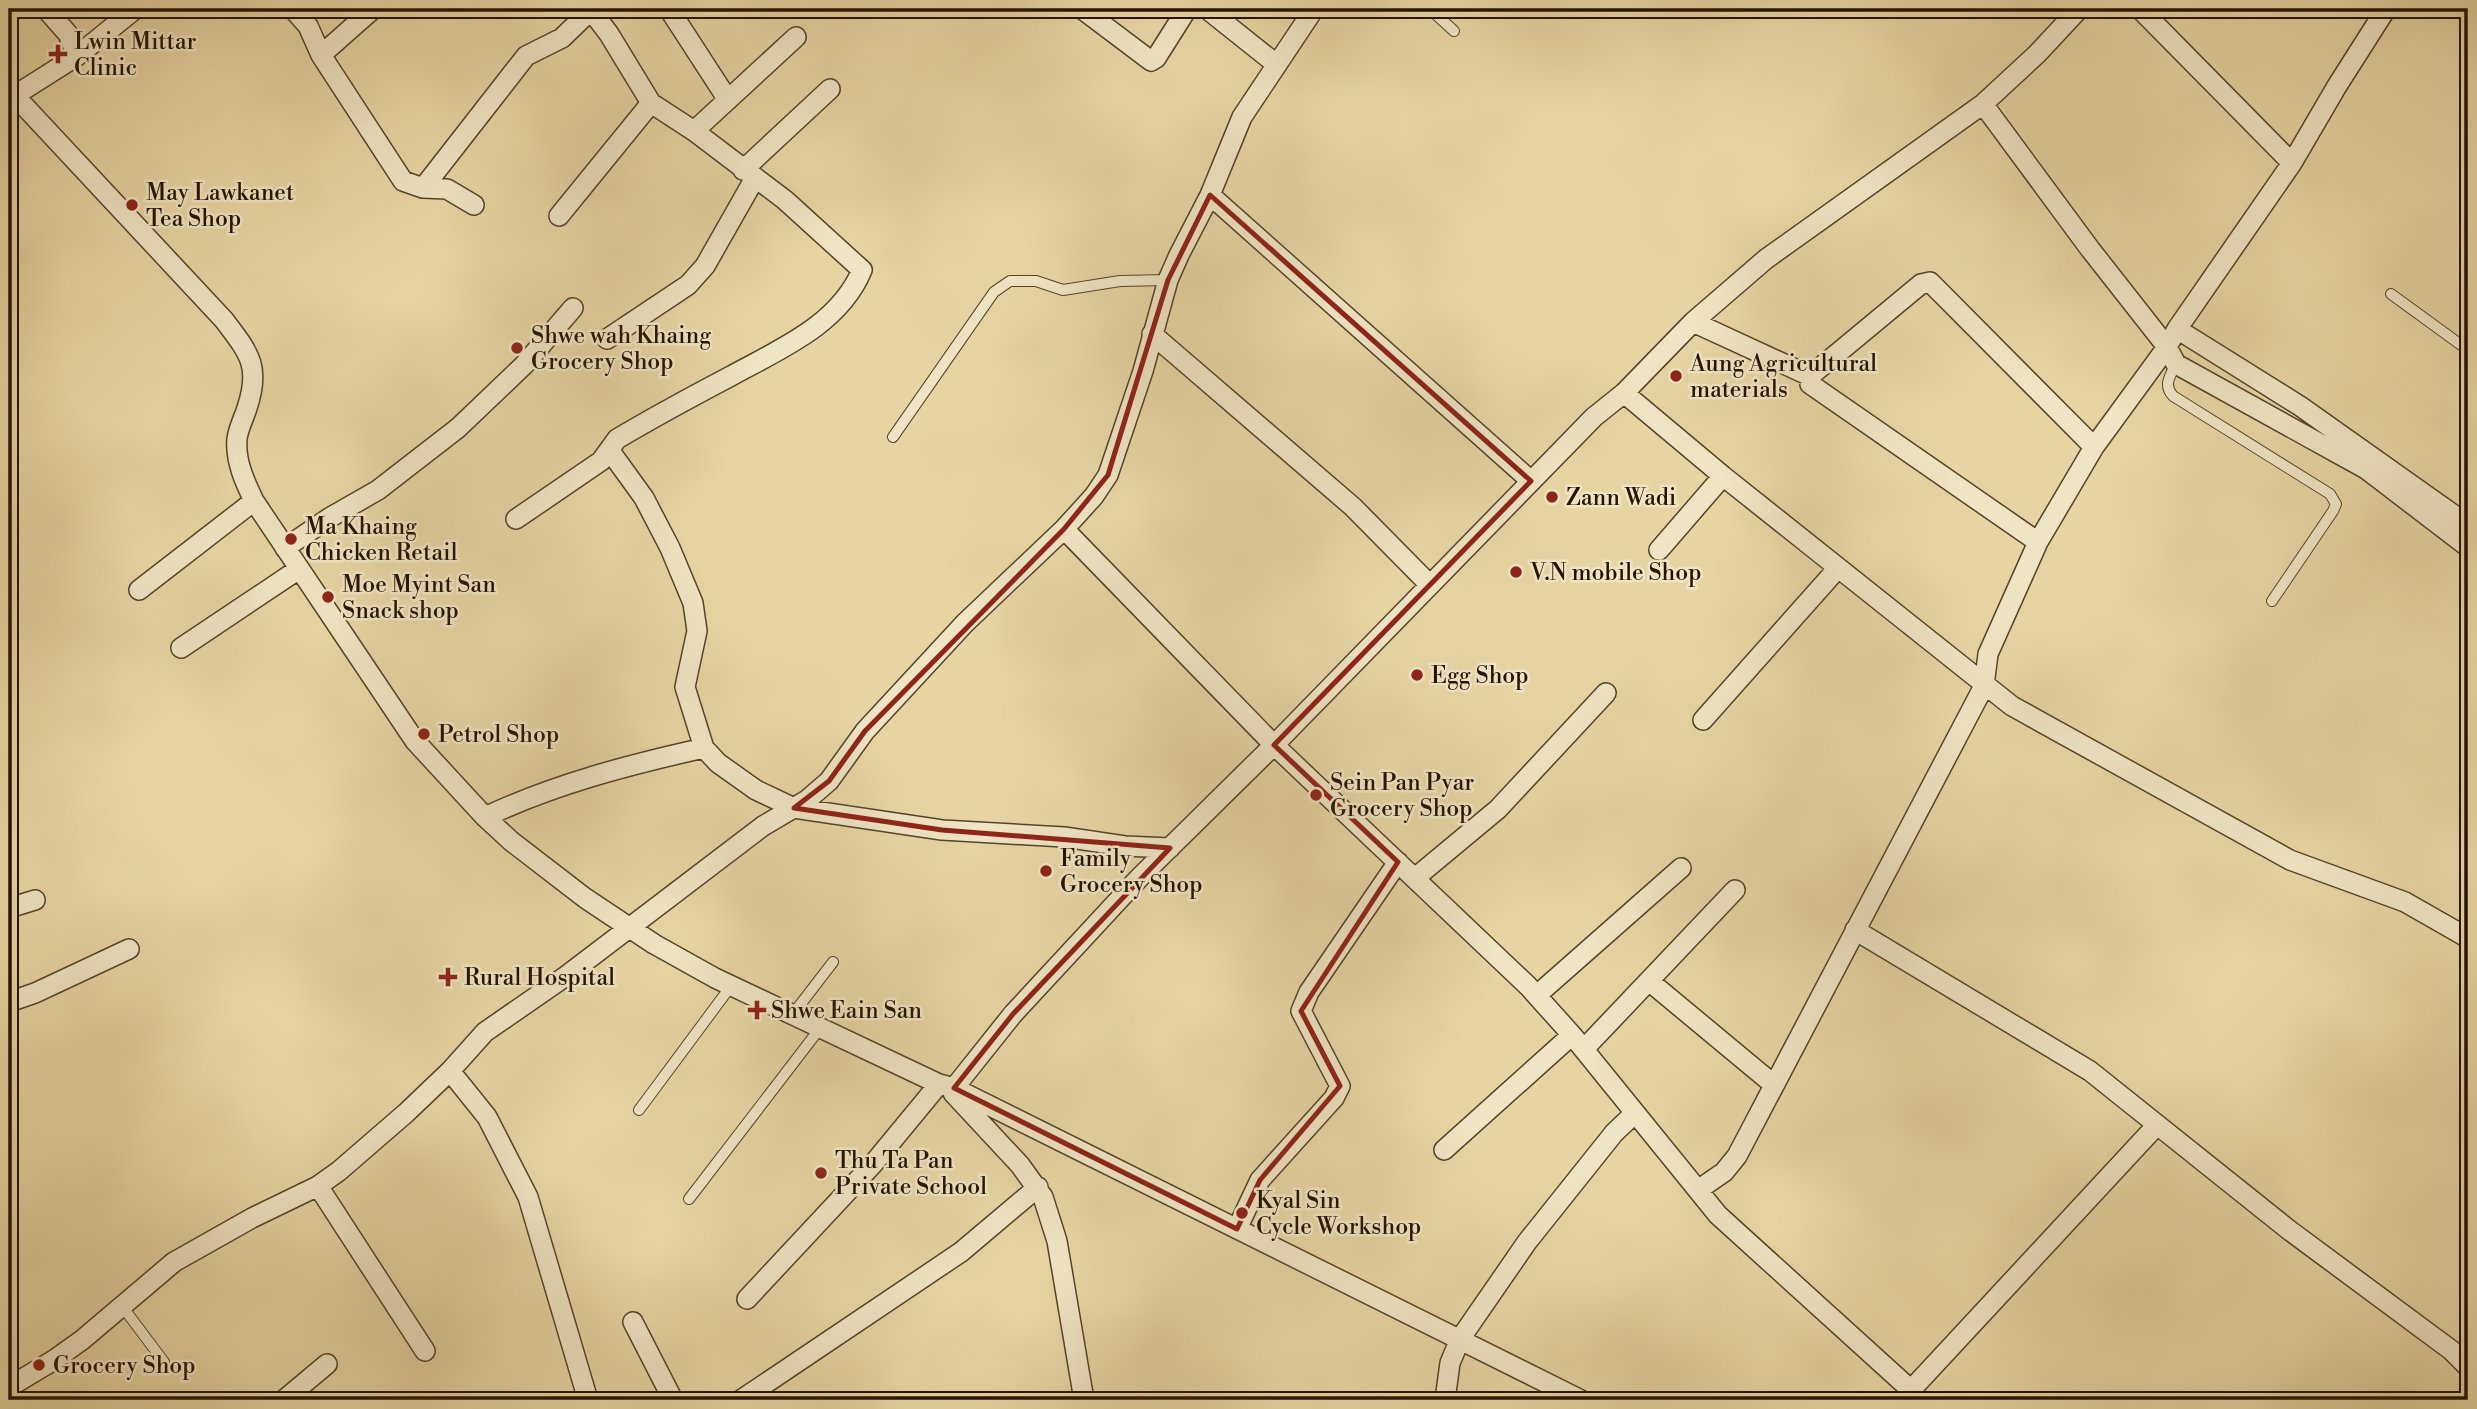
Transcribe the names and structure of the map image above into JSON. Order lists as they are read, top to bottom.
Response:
{
  "places": {
    "health": ["Lwin Mittar Clinic", "Rural Hospital", "Shwe Eain San"],
    "other": [
      "May Lawkanet Tea Shop",
      "Shwe wah Khaing Grocery Shop",
      "Aung Agricultural materials",
      "Zann Wadi",
      "Ma Khaing Chicken Retail",
      "V.N mobile Shop",
      "Moe Myint San Snack shop",
      "Egg Shop",
      "Petrol Shop",
      "Sein Pan Pyar Grocery Shop",
      "Family Grocery Shop",
      "Thu Ta Pan Private School",
      "Kyal Sin Cycle Workshop",
      "Grocery Shop"
    ]
  }
}
